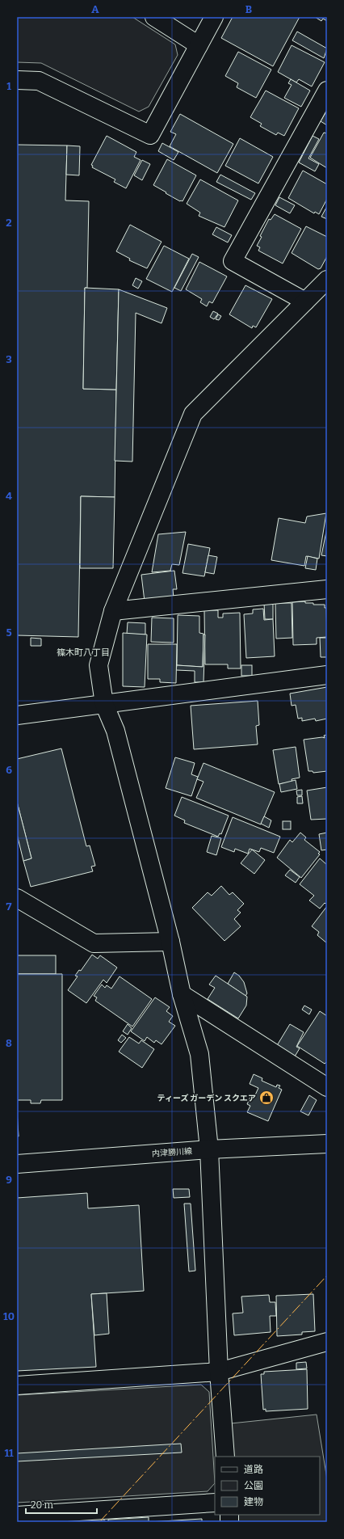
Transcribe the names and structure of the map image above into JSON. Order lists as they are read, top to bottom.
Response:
{
  "streets": {
    "street": ["内津勝川線"]
  },
  "districts": ["篠木町八丁目"],
  "places": {
    "shop": ["ティーズ ガーデン スクエア"]
  },
  "legend": ["道路", "公園", "建物"],
  "scale_bar": "20 m",
  "grid": {
    "columns": ["A", "B"],
    "rows": [
      "1",
      "2",
      "3",
      "4",
      "5",
      "6",
      "7",
      "8",
      "9",
      "10",
      "11"
    ]
  }
}
